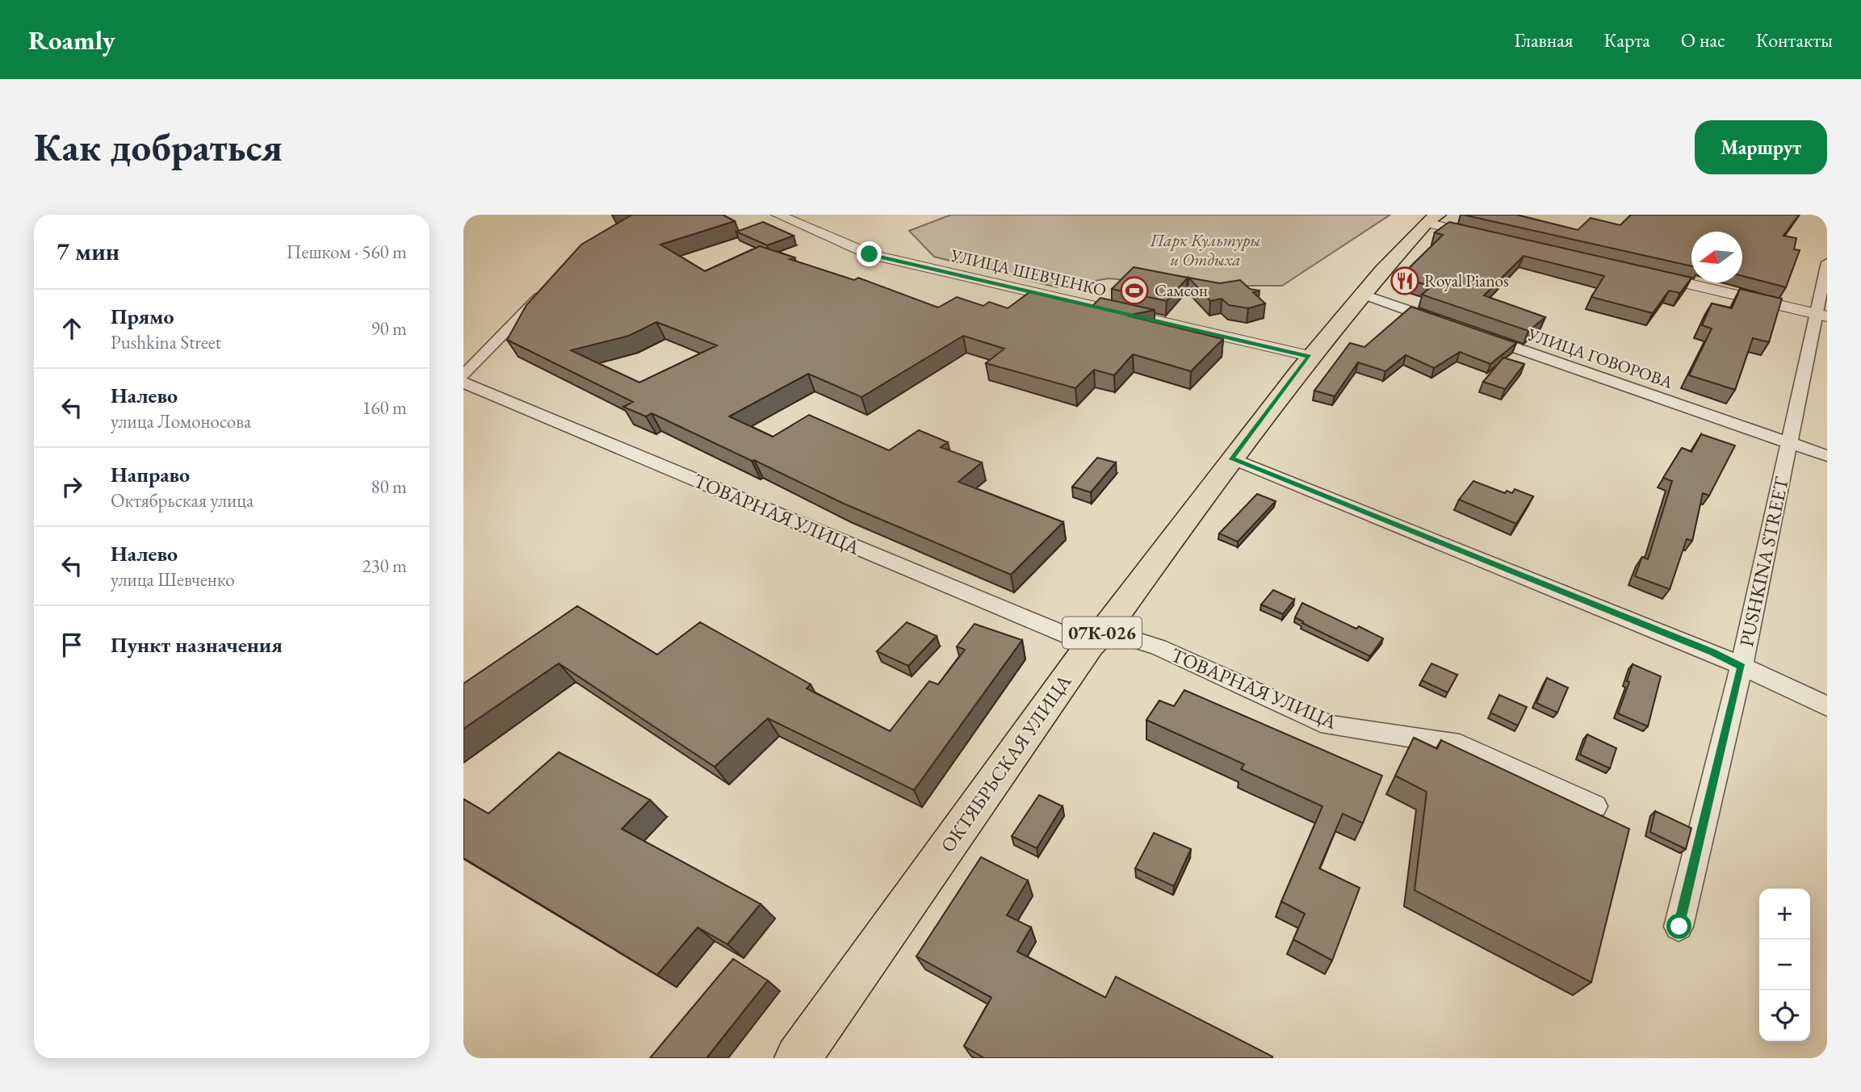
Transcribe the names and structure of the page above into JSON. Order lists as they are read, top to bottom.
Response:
{
  "streets": {
    "main road": ["07К-026", "ОКТЯБРЬСКАЯ УЛИЦА"],
    "street": [
      "УЛИЦА ШЕВЧЕНКО",
      "УЛИЦА ГОВОРОВА",
      "ТОВАРНАЯ УЛИЦА",
      "PUSHKINA STREET"
    ]
  },
  "crossings": [
    ["УЛИЦА ШЕВЧЕНКО", "ОКТЯБРЬСКАЯ УЛИЦА"],
    ["УЛИЦА ГОВОРОВА", "PUSHKINA STREET"],
    ["ТОВАРНАЯ УЛИЦА", "ОКТЯБРЬСКАЯ УЛИЦА"]
  ],
  "parks": ["Парк Культуры и Отдыха"],
  "places": {
    "restaurant": ["Royal Pianos"],
    "sports": ["Самсон"]
  },
  "north": "left",
  "page": {
    "header": "Roamly",
    "nav": [
      "Главная",
      "Карта",
      "О нас",
      "Контакты"
    ],
    "buttons": "Маршрут",
    "title": "Как добраться",
    "heading": ["7 мин", "Пешком · 560 m"],
    "list": [
      ["Прямо", "Pushkina Street", "90 m"],
      ["Налево", "улица Ломоносова", "160 m"],
      ["Направо", "Октябрьская улица", "80 m"],
      ["Налево", "улица Шевченко", "230 m"],
      "Пункт назначения"
    ],
    "map_buttons": ["+", "−"]
  }
}
